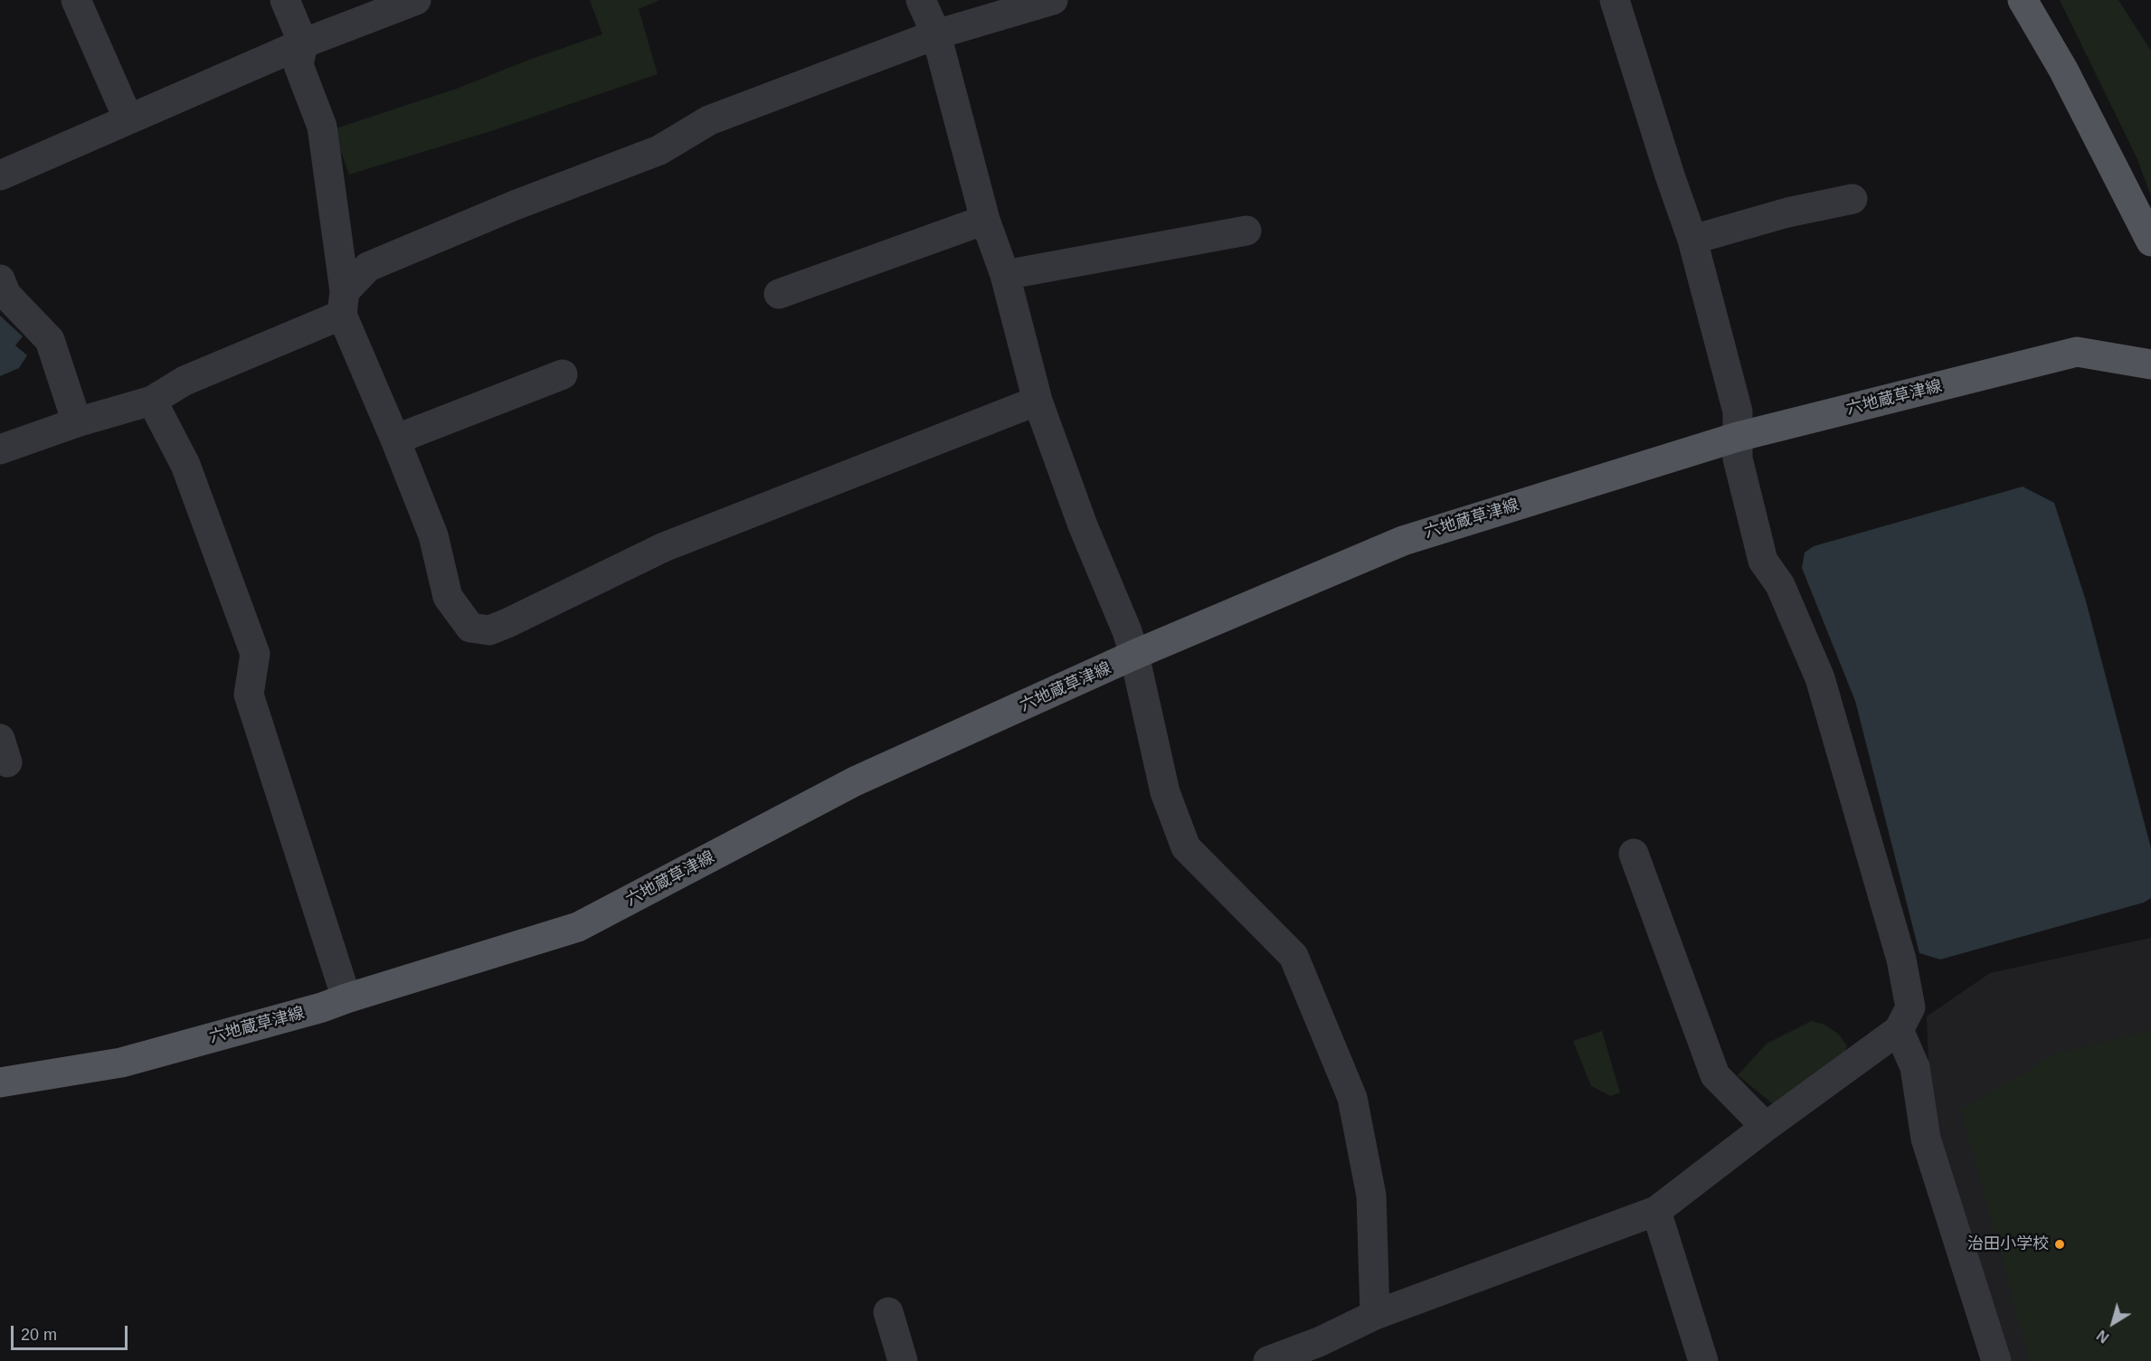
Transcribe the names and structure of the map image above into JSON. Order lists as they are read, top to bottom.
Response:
{
  "streets": {
    "main road": ["六地蔵草津線"]
  },
  "places": ["治田小学校"],
  "scale_bar": "20 m",
  "north": "bottom left"
}
